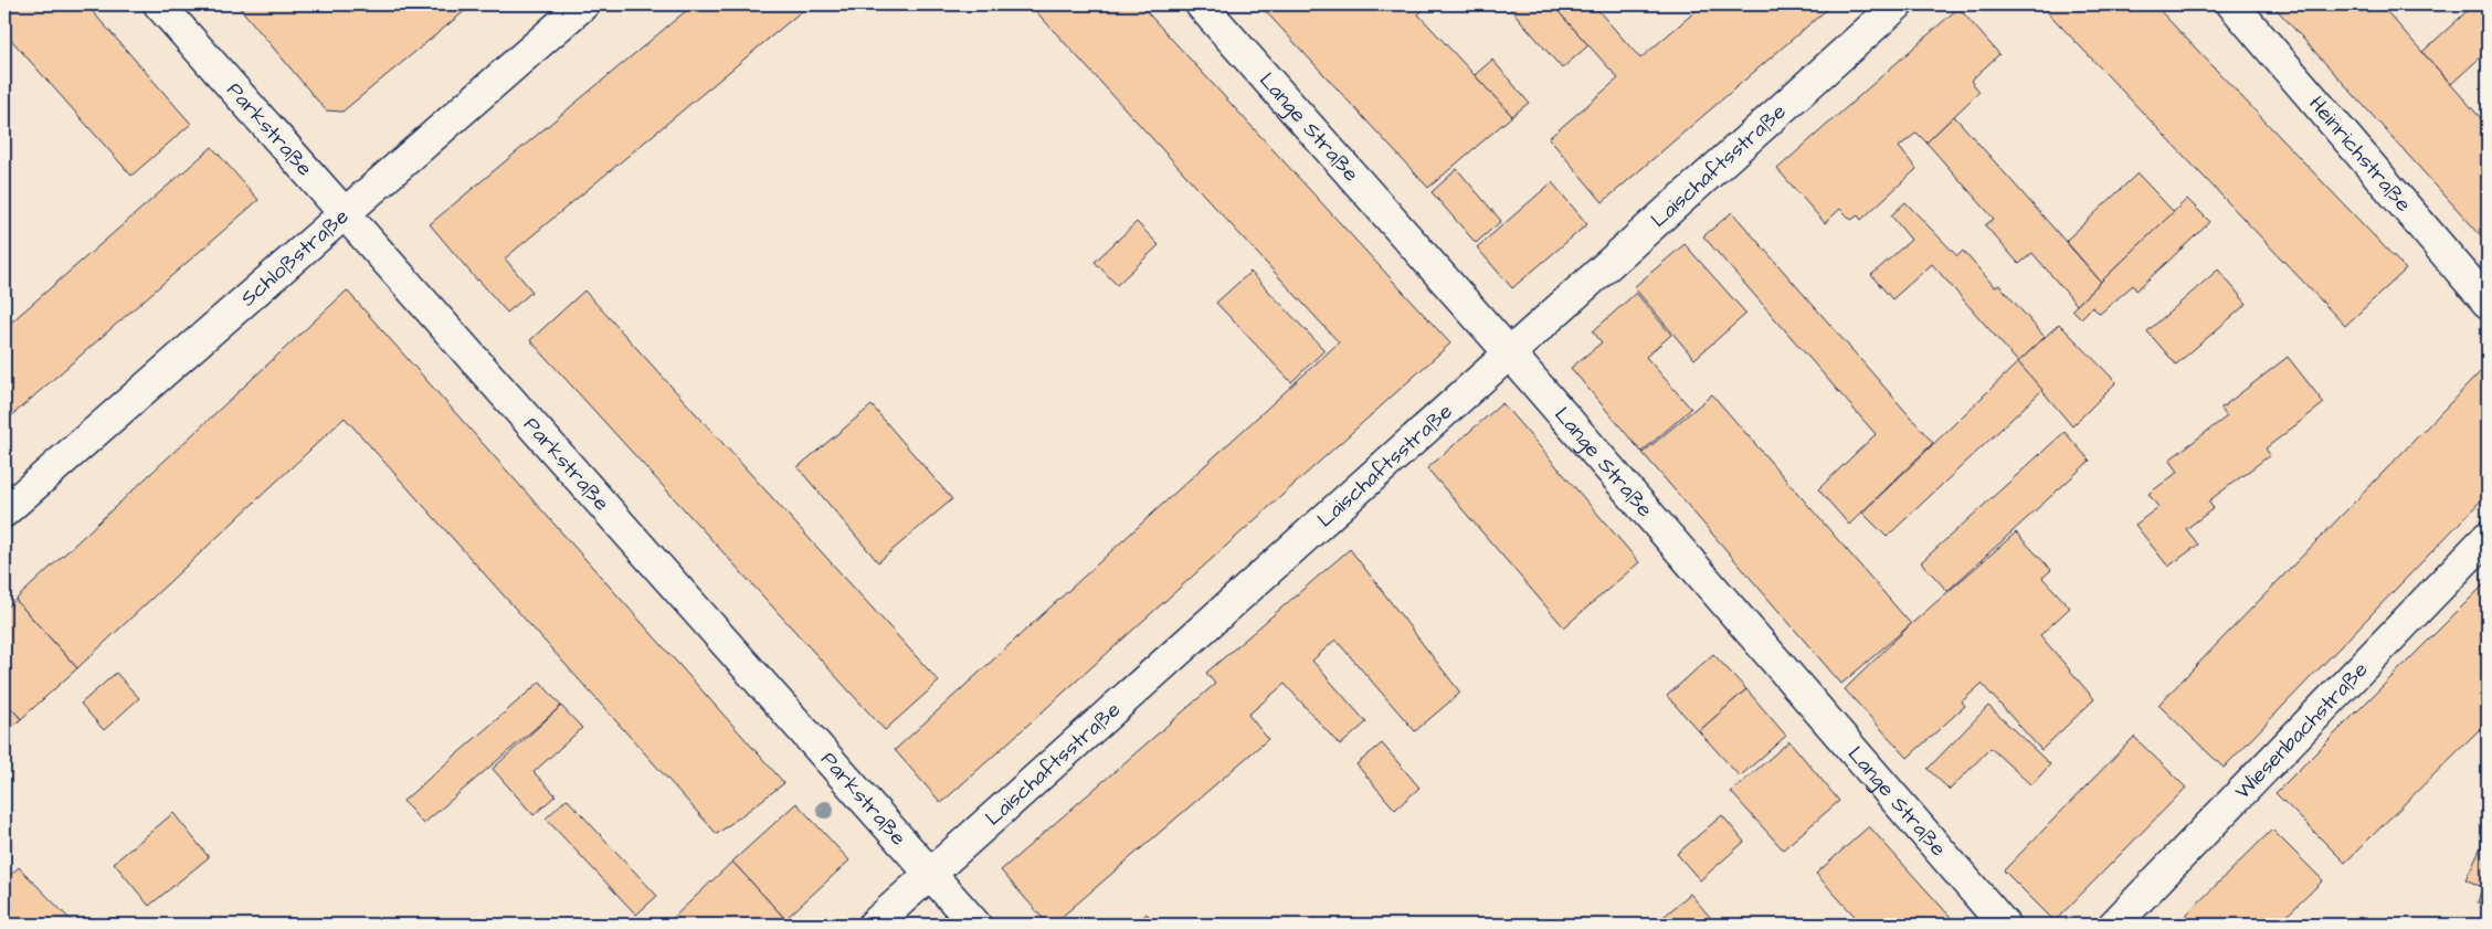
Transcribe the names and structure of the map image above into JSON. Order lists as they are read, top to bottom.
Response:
{
  "streets": {
    "street": [
      "Lange Straße",
      "Parkstraße",
      "Heinrichstraße",
      "Laischaftsstraße",
      "Schloßstraße",
      "Wiesenbachstraße"
    ]
  },
  "crossings": [
    ["Lange Straße", "Laischaftsstraße"],
    ["Parkstraße", "Laischaftsstraße"],
    ["Parkstraße", "Schloßstraße"]
  ]
}
